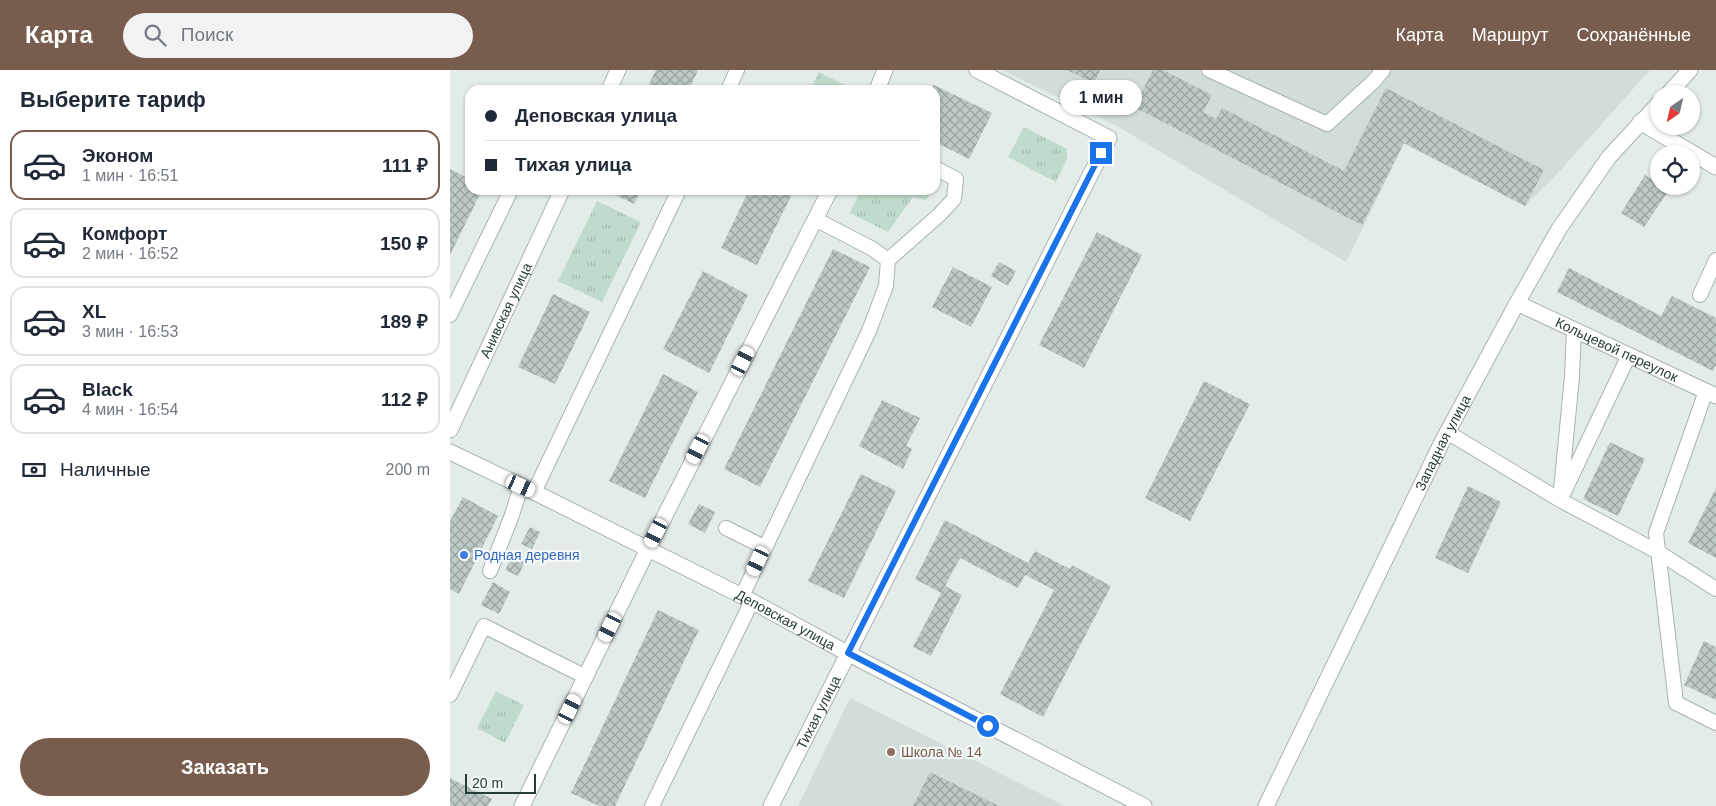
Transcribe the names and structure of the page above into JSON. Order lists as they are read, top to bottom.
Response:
{
  "streets": {
    "street": [
      "Анивская улица",
      "Кольцевой переулок",
      "Западная улица",
      "Деповская улица",
      "Тихая улица"
    ]
  },
  "crossings": [
    ["Кольцевой переулок", "Западная улица"],
    ["Деповская улица", "Тихая улица"]
  ],
  "places": ["Родная деревня", "Школа № 14"],
  "scale_bar": "20 m",
  "north": "bottom left",
  "page": {
    "header": "Карта",
    "search": "Поиск",
    "nav": ["Карта", "Маршрут", "Сохранённые"],
    "heading": "Выберите тариф",
    "bubble": "1 мин",
    "banner": ["Деповская улица", "Тихая улица"],
    "list": [
      {
        "name": "Эконом",
        "note": "1 мин · 16:51",
        "value": "111 ₽"
      },
      {
        "name": "Комфорт",
        "note": "2 мин · 16:52",
        "value": "150 ₽"
      },
      {
        "name": "XL",
        "note": "3 мин · 16:53",
        "value": "189 ₽"
      },
      {
        "name": "Black",
        "note": "4 мин · 16:54",
        "value": "112 ₽"
      }
    ],
    "pay": ["Наличные", "200 m"],
    "buttons": "Заказать",
    "scale": "20 m"
  }
}
